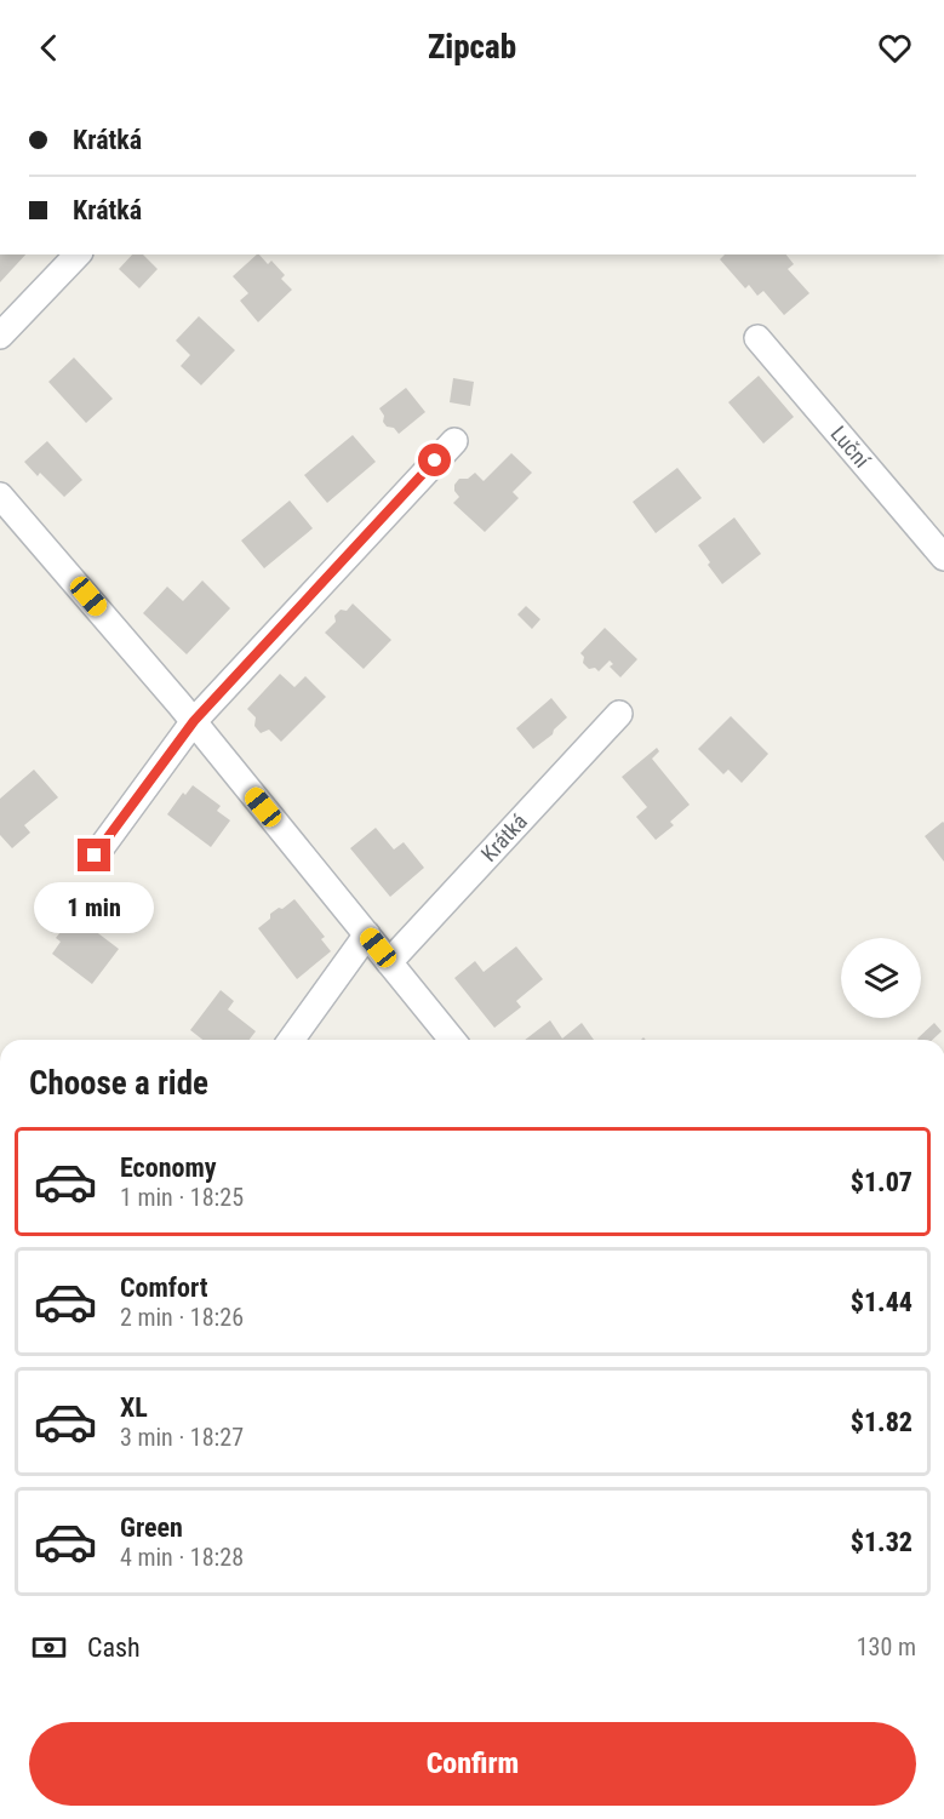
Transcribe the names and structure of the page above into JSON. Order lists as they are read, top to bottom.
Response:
{
  "streets": {
    "street": ["Luční", "Krátká"]
  },
  "page": {
    "header": "Zipcab",
    "banner": ["Krátká", "Krátká"],
    "bubble": "1 min",
    "heading": "Choose a ride",
    "list": [
      {
        "name": "Economy",
        "note": "1 min · 18:25",
        "value": "$1.07"
      },
      {
        "name": "Comfort",
        "note": "2 min · 18:26",
        "value": "$1.44"
      },
      {
        "name": "XL",
        "note": "3 min · 18:27",
        "value": "$1.82"
      },
      {
        "name": "Green",
        "note": "4 min · 18:28",
        "value": "$1.32"
      }
    ],
    "pay": ["Cash", "130 m"],
    "buttons": "Confirm"
  }
}
